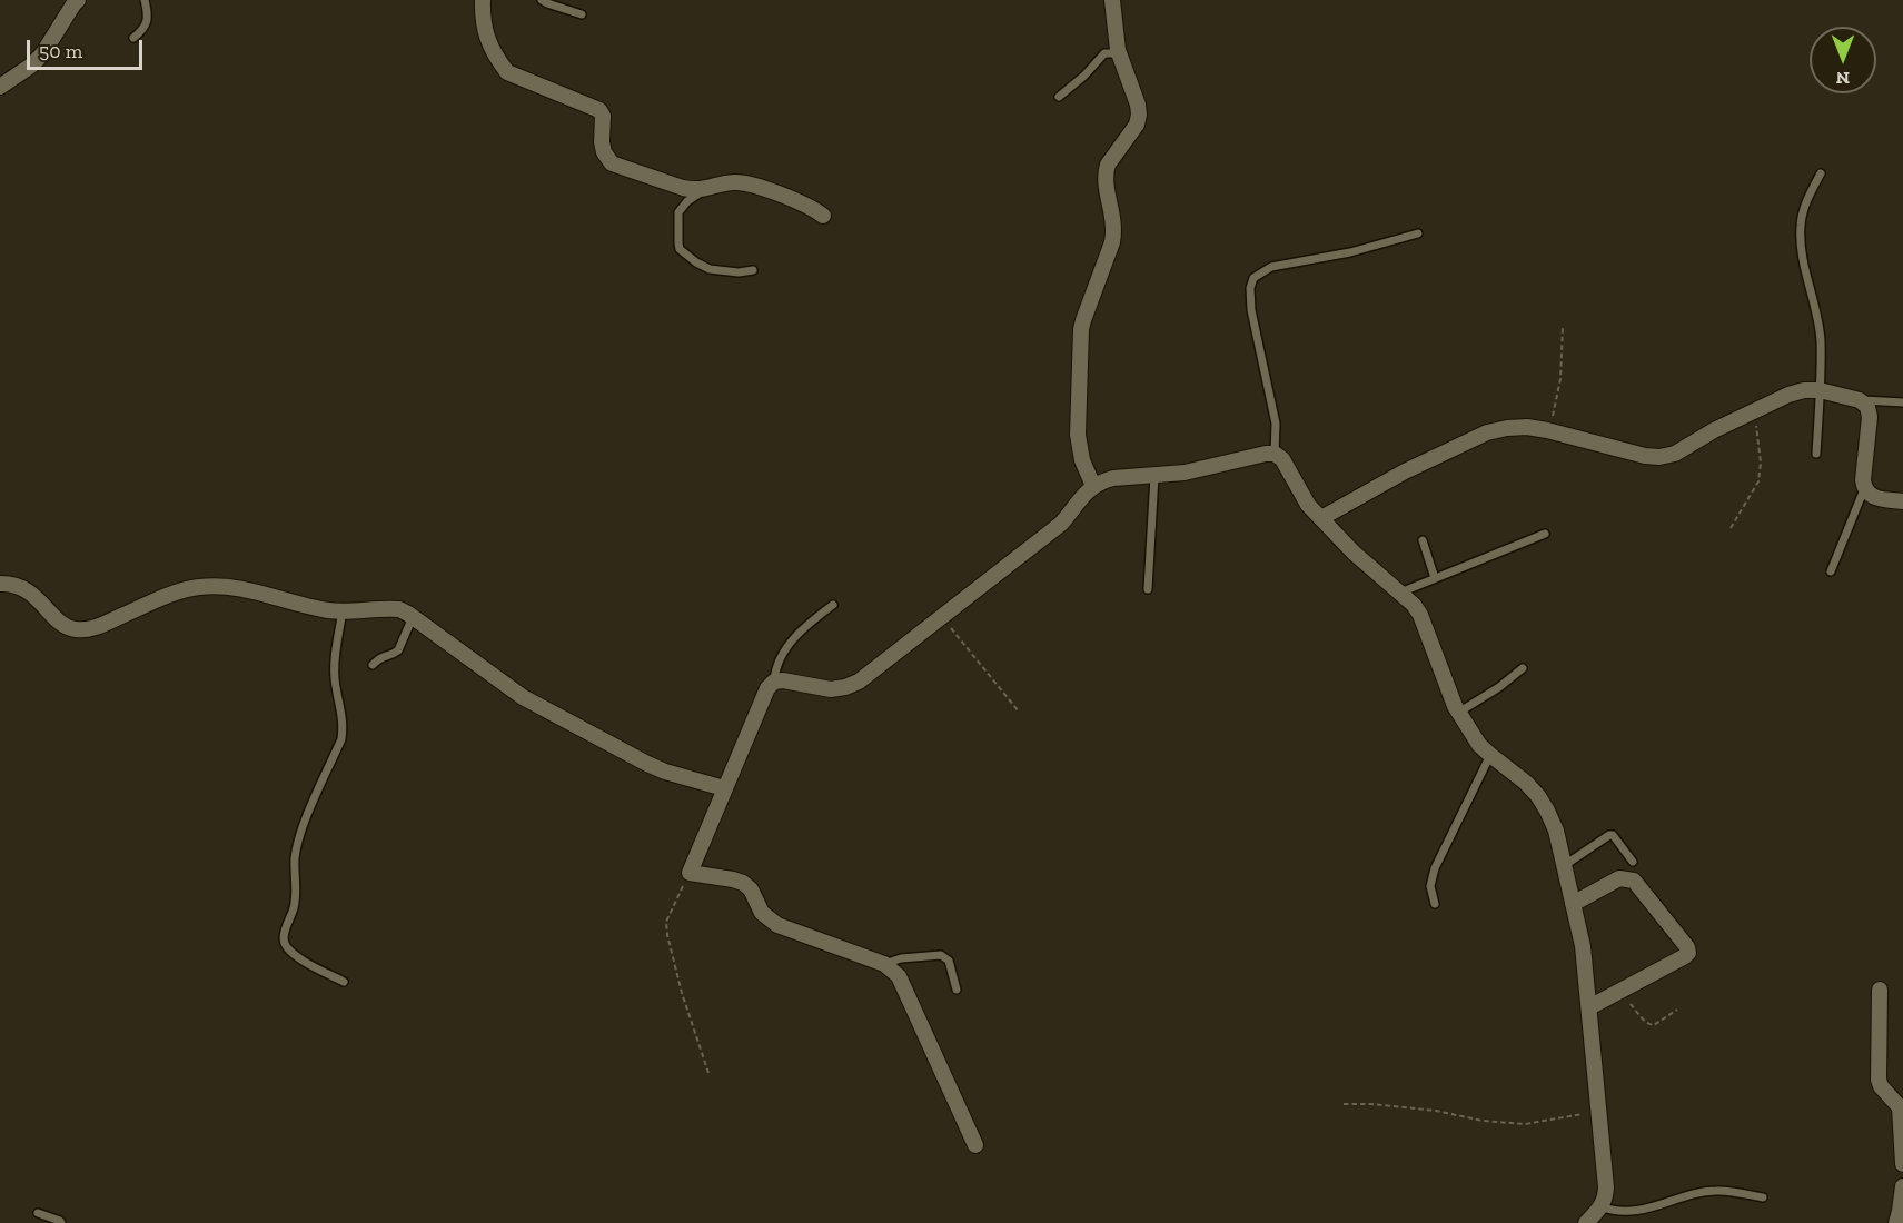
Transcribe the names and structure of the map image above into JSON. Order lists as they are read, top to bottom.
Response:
{
  "scale_bar": "50 m",
  "north": "bottom"
}
